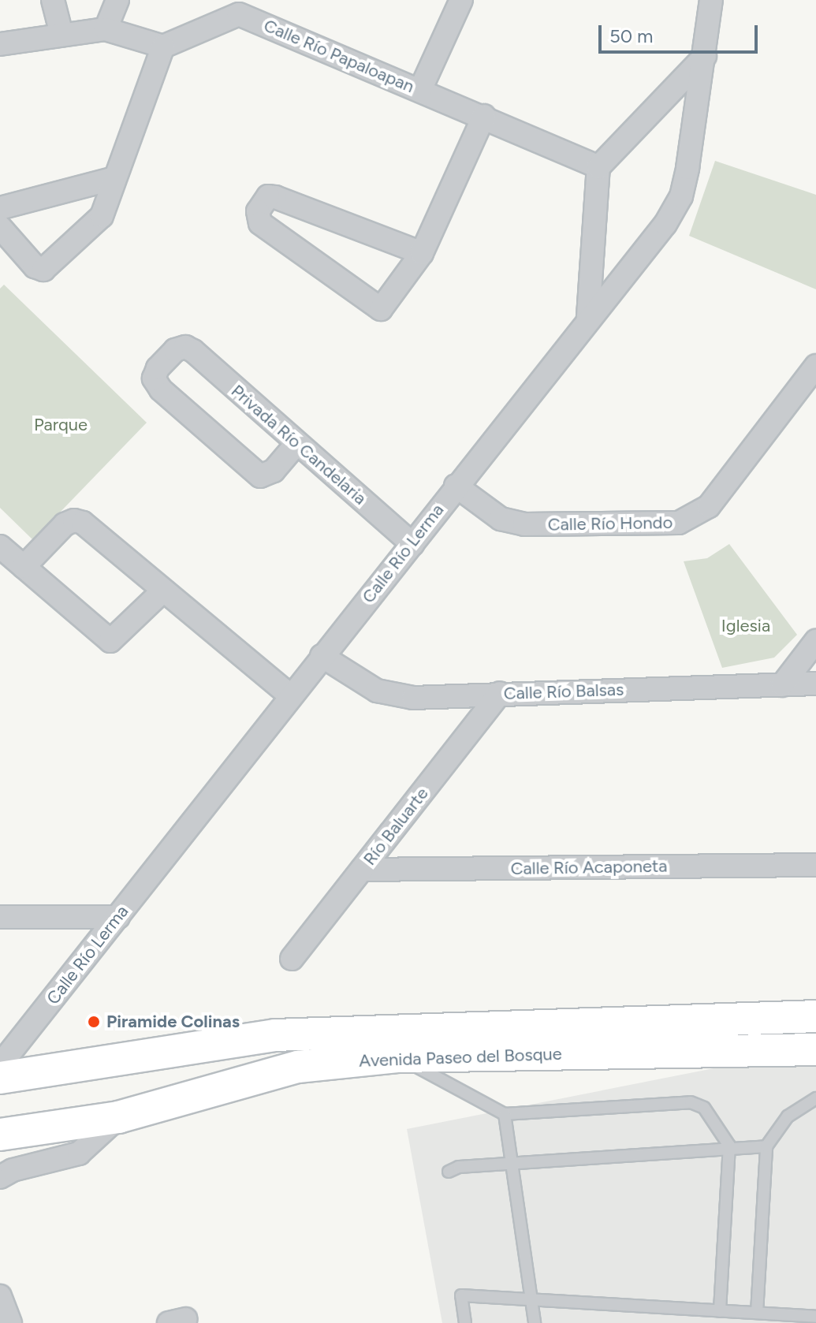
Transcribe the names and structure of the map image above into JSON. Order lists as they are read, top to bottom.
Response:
{
  "streets": {
    "main road": ["Avenida Paseo del Bosque"],
    "street": [
      "Calle Río Papaloapan",
      "Privada Río Candelaria",
      "Calle Río Hondo",
      "Calle Río Lerma",
      "Calle Río Balsas",
      "Río Baluarte",
      "Calle Río Acaponeta"
    ]
  },
  "crossings": [
    ["Privada Río Candelaria", "Calle Río Lerma"],
    ["Calle Río Hondo", "Calle Río Lerma"],
    ["Calle Río Lerma", "Calle Río Balsas"],
    ["Calle Río Balsas", "Río Baluarte"],
    ["Río Baluarte", "Calle Río Acaponeta"]
  ],
  "parks": ["Parque", "Iglesia"],
  "places": ["Piramide Colinas"],
  "scale_bar": "50 m"
}
